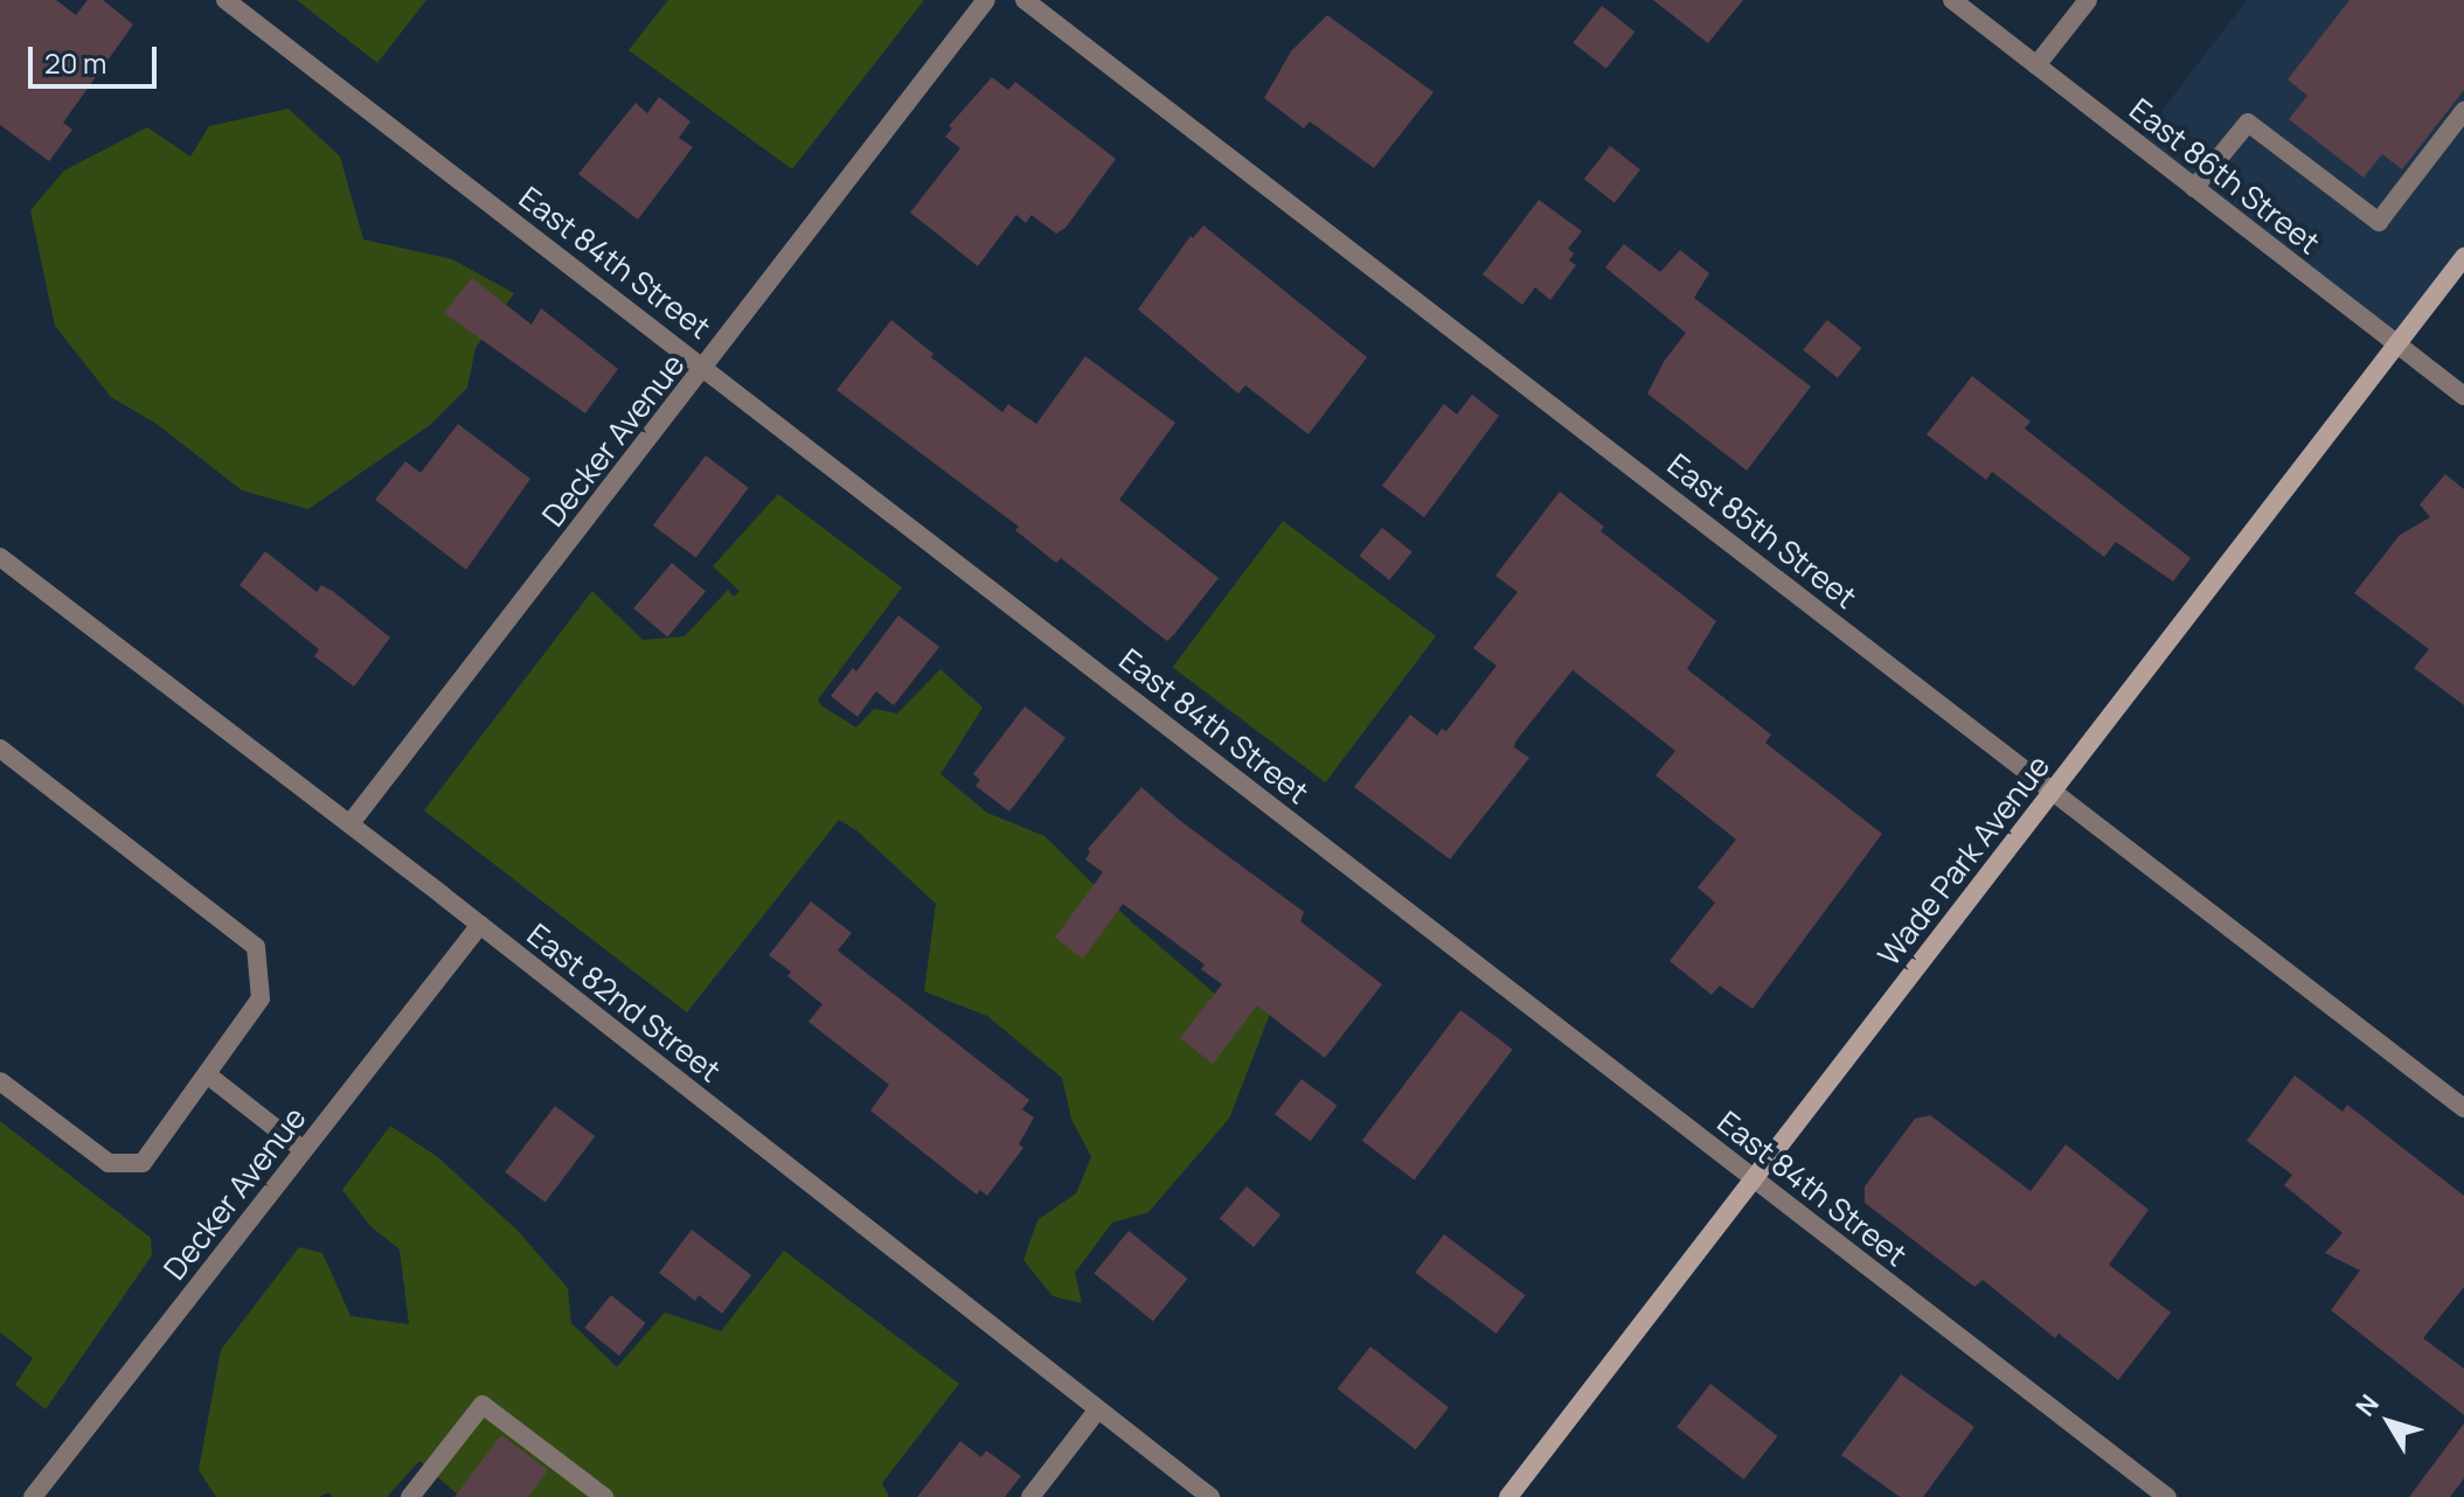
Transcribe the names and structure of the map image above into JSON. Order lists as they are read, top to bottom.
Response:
{
  "streets": {
    "street": [
      "East 86th Street",
      "East 84th Street",
      "Decker Avenue",
      "East 85th Street",
      "Wade Park Avenue",
      "East 82nd Street"
    ]
  },
  "crossings": [
    ["East 86th Street", "Wade Park Avenue"],
    ["East 84th Street", "Decker Avenue"],
    ["East 84th Street", "Wade Park Avenue"],
    ["Decker Avenue", "East 82nd Street"],
    ["East 85th Street", "Wade Park Avenue"]
  ],
  "scale_bar": "20 m",
  "north": "top left"
}
